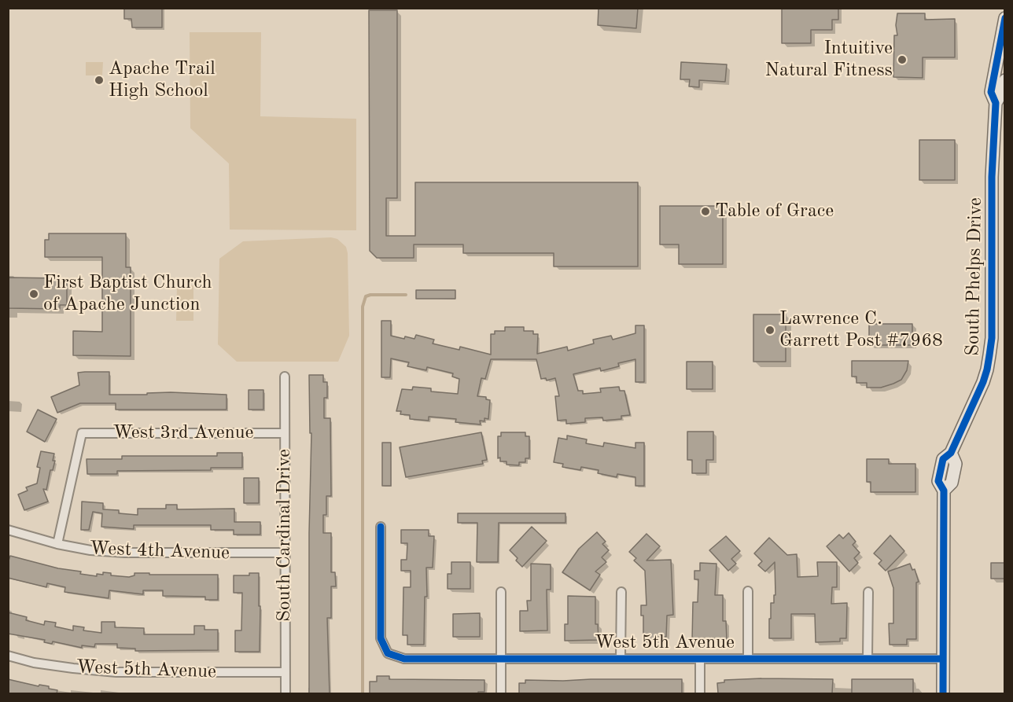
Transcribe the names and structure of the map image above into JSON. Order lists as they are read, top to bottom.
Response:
{
  "streets": {
    "street": [
      "South Phelps Drive",
      "West 3rd Avenue",
      "South Cardinal Drive",
      "West 4th Avenue",
      "West 5th Avenue"
    ]
  },
  "crossings": [
    ["South Phelps Drive", "West 5th Avenue"],
    ["West 3rd Avenue", "South Cardinal Drive"],
    ["West 3rd Avenue", "West 4th Avenue"],
    ["South Cardinal Drive", "West 4th Avenue"],
    ["South Cardinal Drive", "West 5th Avenue"]
  ],
  "places": [
    "Intuitive Natural Fitness",
    "Apache Trail High School",
    "Table of Grace",
    "First Baptist Church of Apache Junction",
    "Lawrence C. Garrett Post #7968"
  ]
}
